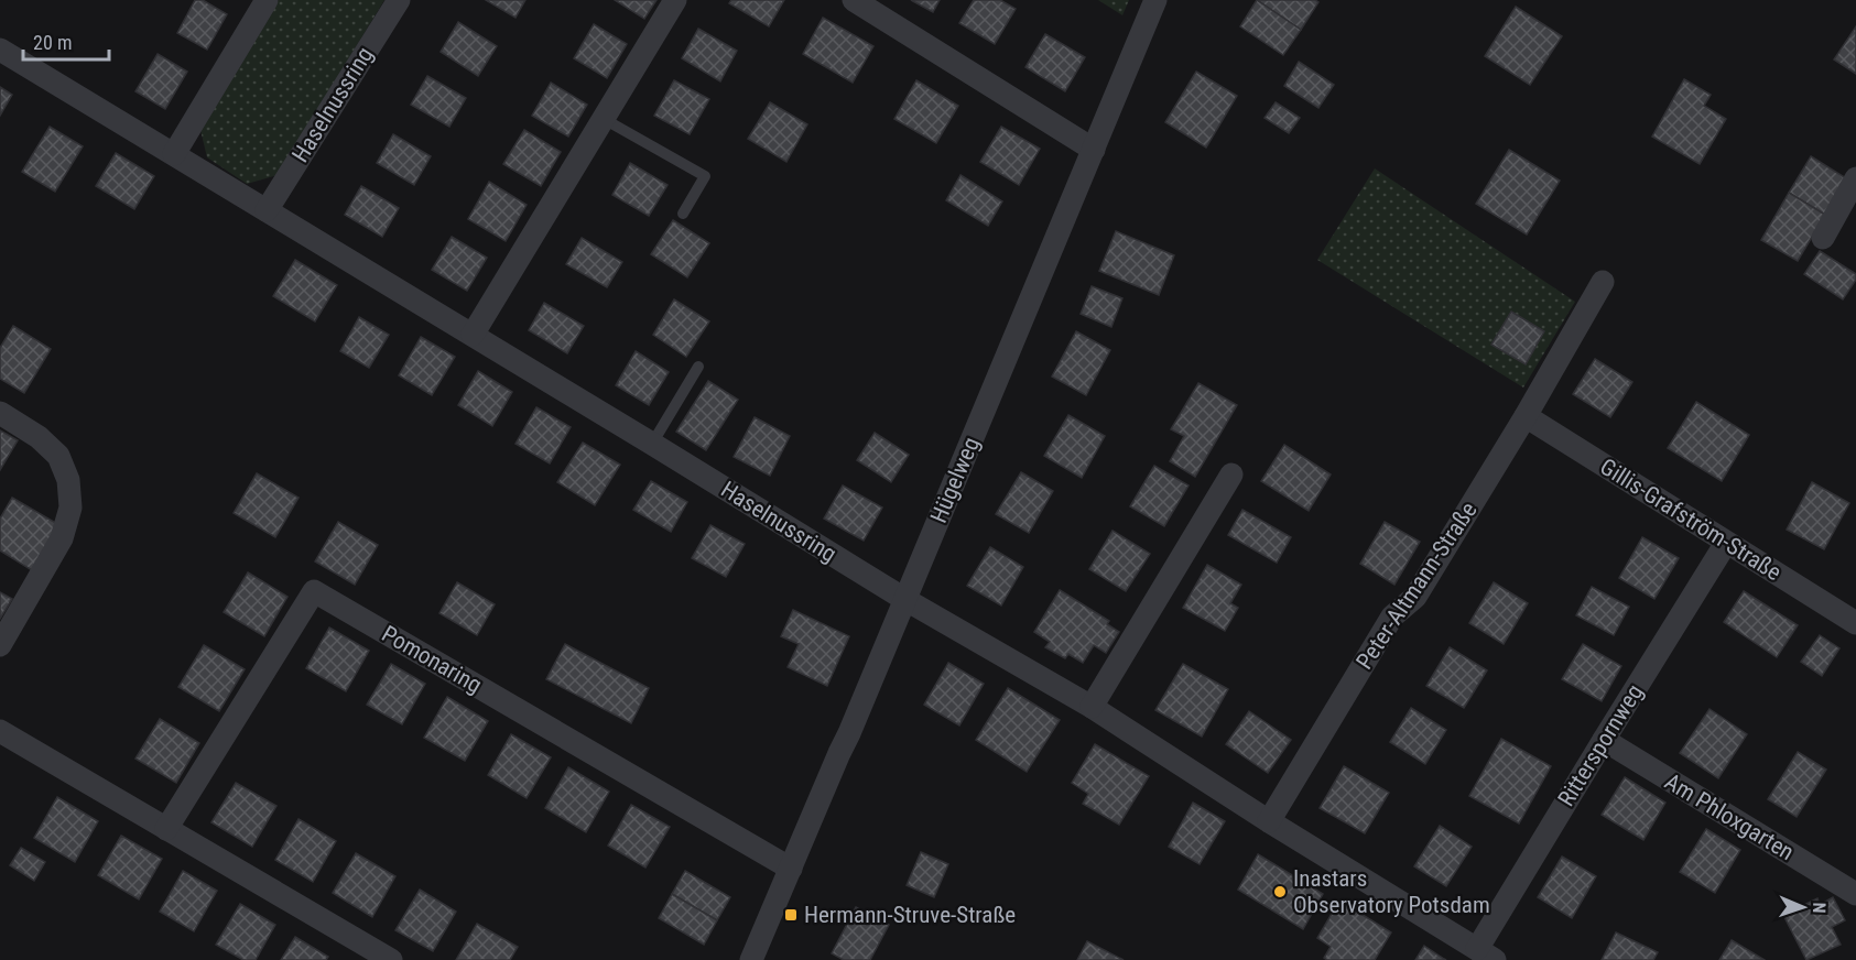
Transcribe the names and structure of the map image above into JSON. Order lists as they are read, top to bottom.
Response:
{
  "streets": {
    "street": [
      "Haselnussring",
      "Hügelweg",
      "Gillis-Grafström-Straße",
      "Peter-Altmann-Straße",
      "Pomonaring",
      "Ritterspornweg",
      "Am Phloxgarten"
    ]
  },
  "crossings": [
    ["Haselnussring", "Hügelweg"],
    ["Hügelweg", "Pomonaring"],
    ["Gillis-Grafström-Straße", "Peter-Altmann-Straße"],
    ["Gillis-Grafström-Straße", "Ritterspornweg"],
    ["Ritterspornweg", "Am Phloxgarten"]
  ],
  "places": {
    "other": ["Inastars Observatory Potsdam"],
    "transit": ["Hermann-Struve-Straße"]
  },
  "scale_bar": "20 m",
  "north": "right"
}
